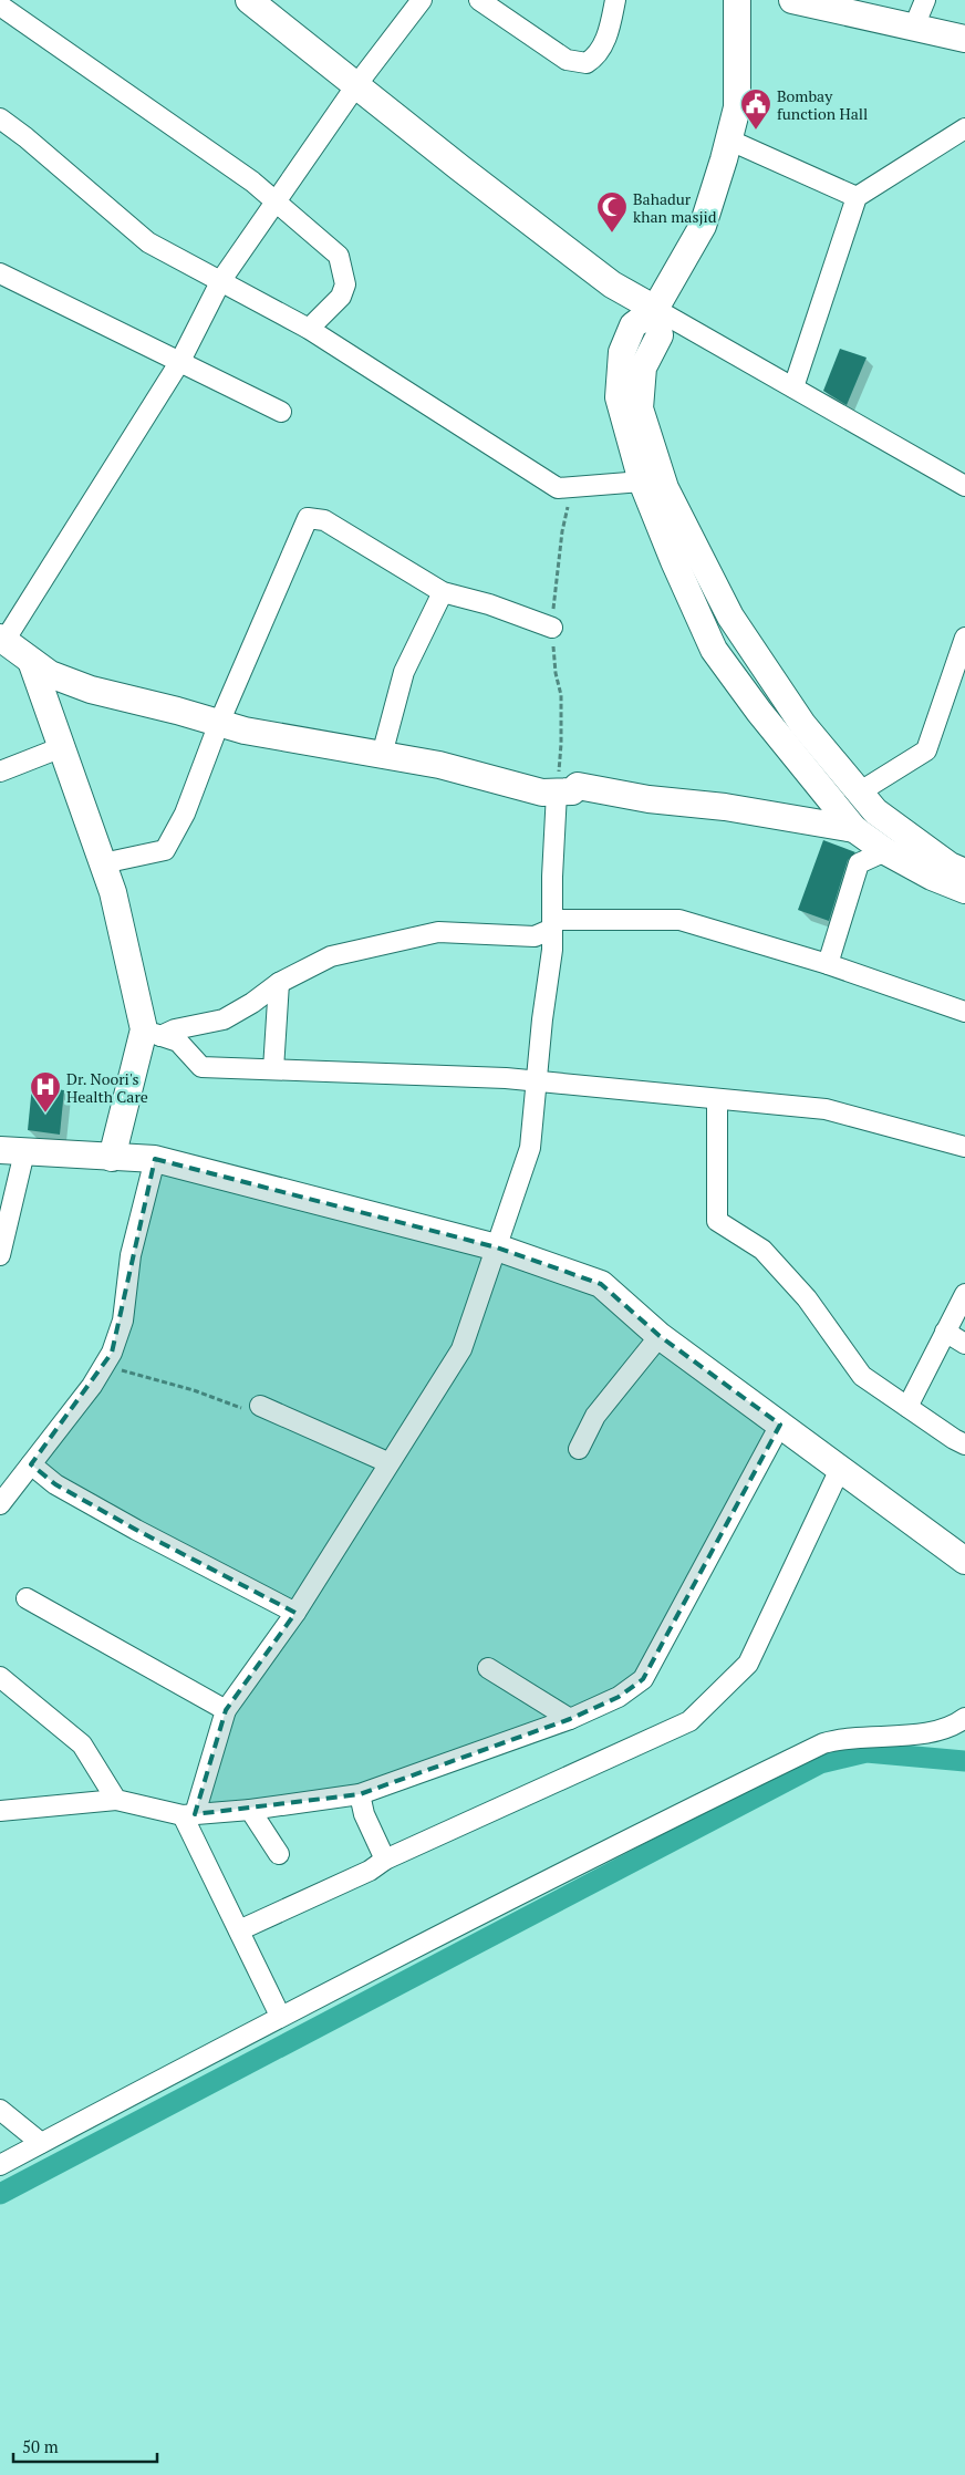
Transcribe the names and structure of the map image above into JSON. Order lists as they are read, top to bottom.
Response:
{
  "places": {
    "public building": ["Bombay function Hall"],
    "mosque": ["Bahadur khan masjid"],
    "hospital": ["Dr. Noori's Health Care"]
  },
  "scale_bar": "50 m"
}
